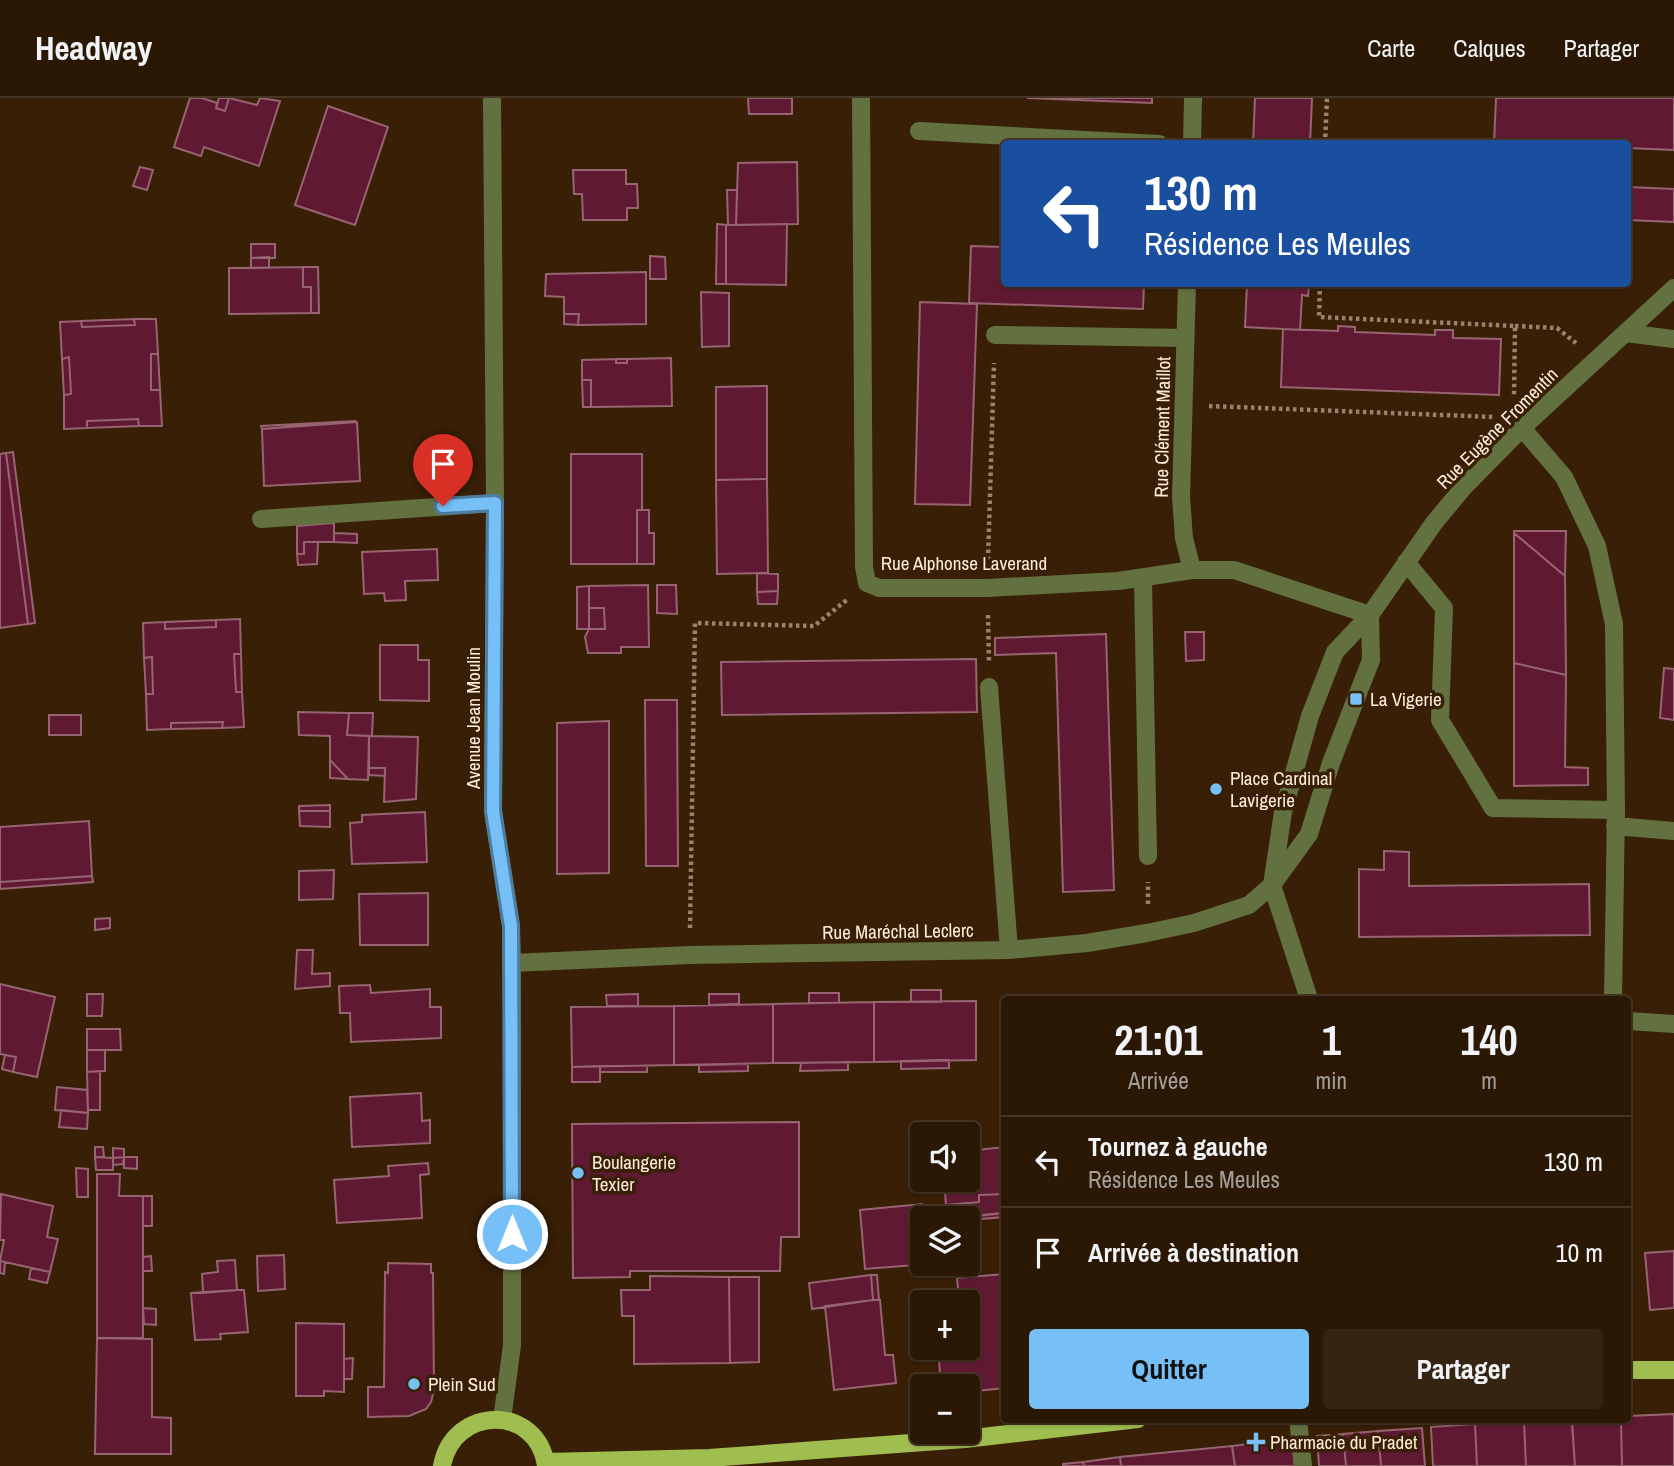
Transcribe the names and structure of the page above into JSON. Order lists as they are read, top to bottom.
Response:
{
  "streets": {
    "street": [
      "Rue Clément Maillot",
      "Rue Eugène Fromentin",
      "Rue Alphonse Laverand",
      "Avenue Jean Moulin",
      "Rue Maréchal Leclerc"
    ]
  },
  "crossings": [
    ["Rue Clément Maillot", "Rue Alphonse Laverand"],
    ["Rue Eugène Fromentin", "Rue Alphonse Laverand"],
    ["Rue Eugène Fromentin", "Rue Maréchal Leclerc"],
    ["Avenue Jean Moulin", "Rue Maréchal Leclerc"]
  ],
  "places": {
    "transit": ["La Vigerie"],
    "other": ["Place Cardinal Lavigerie", "Boulangerie Texier", "Plein Sud"],
    "health": ["Pharmacie du Pradet"]
  },
  "page": {
    "header": "Headway",
    "nav": ["Carte", "Calques", "Partager"],
    "turn": ["130 m", "Résidence Les Meules"],
    "eta": [
      "21:01",
      "Arrivée",
      "1",
      "min",
      "140",
      "m"
    ],
    "list": [
      {
        "name": "Tournez à gauche",
        "note": "Résidence Les Meules",
        "value": "130 m"
      },
      {
        "name": "Arrivée à destination",
        "value": "10 m"
      }
    ],
    "map_buttons": ["+", "−"],
    "buttons": ["Quitter", "Partager"]
  }
}
